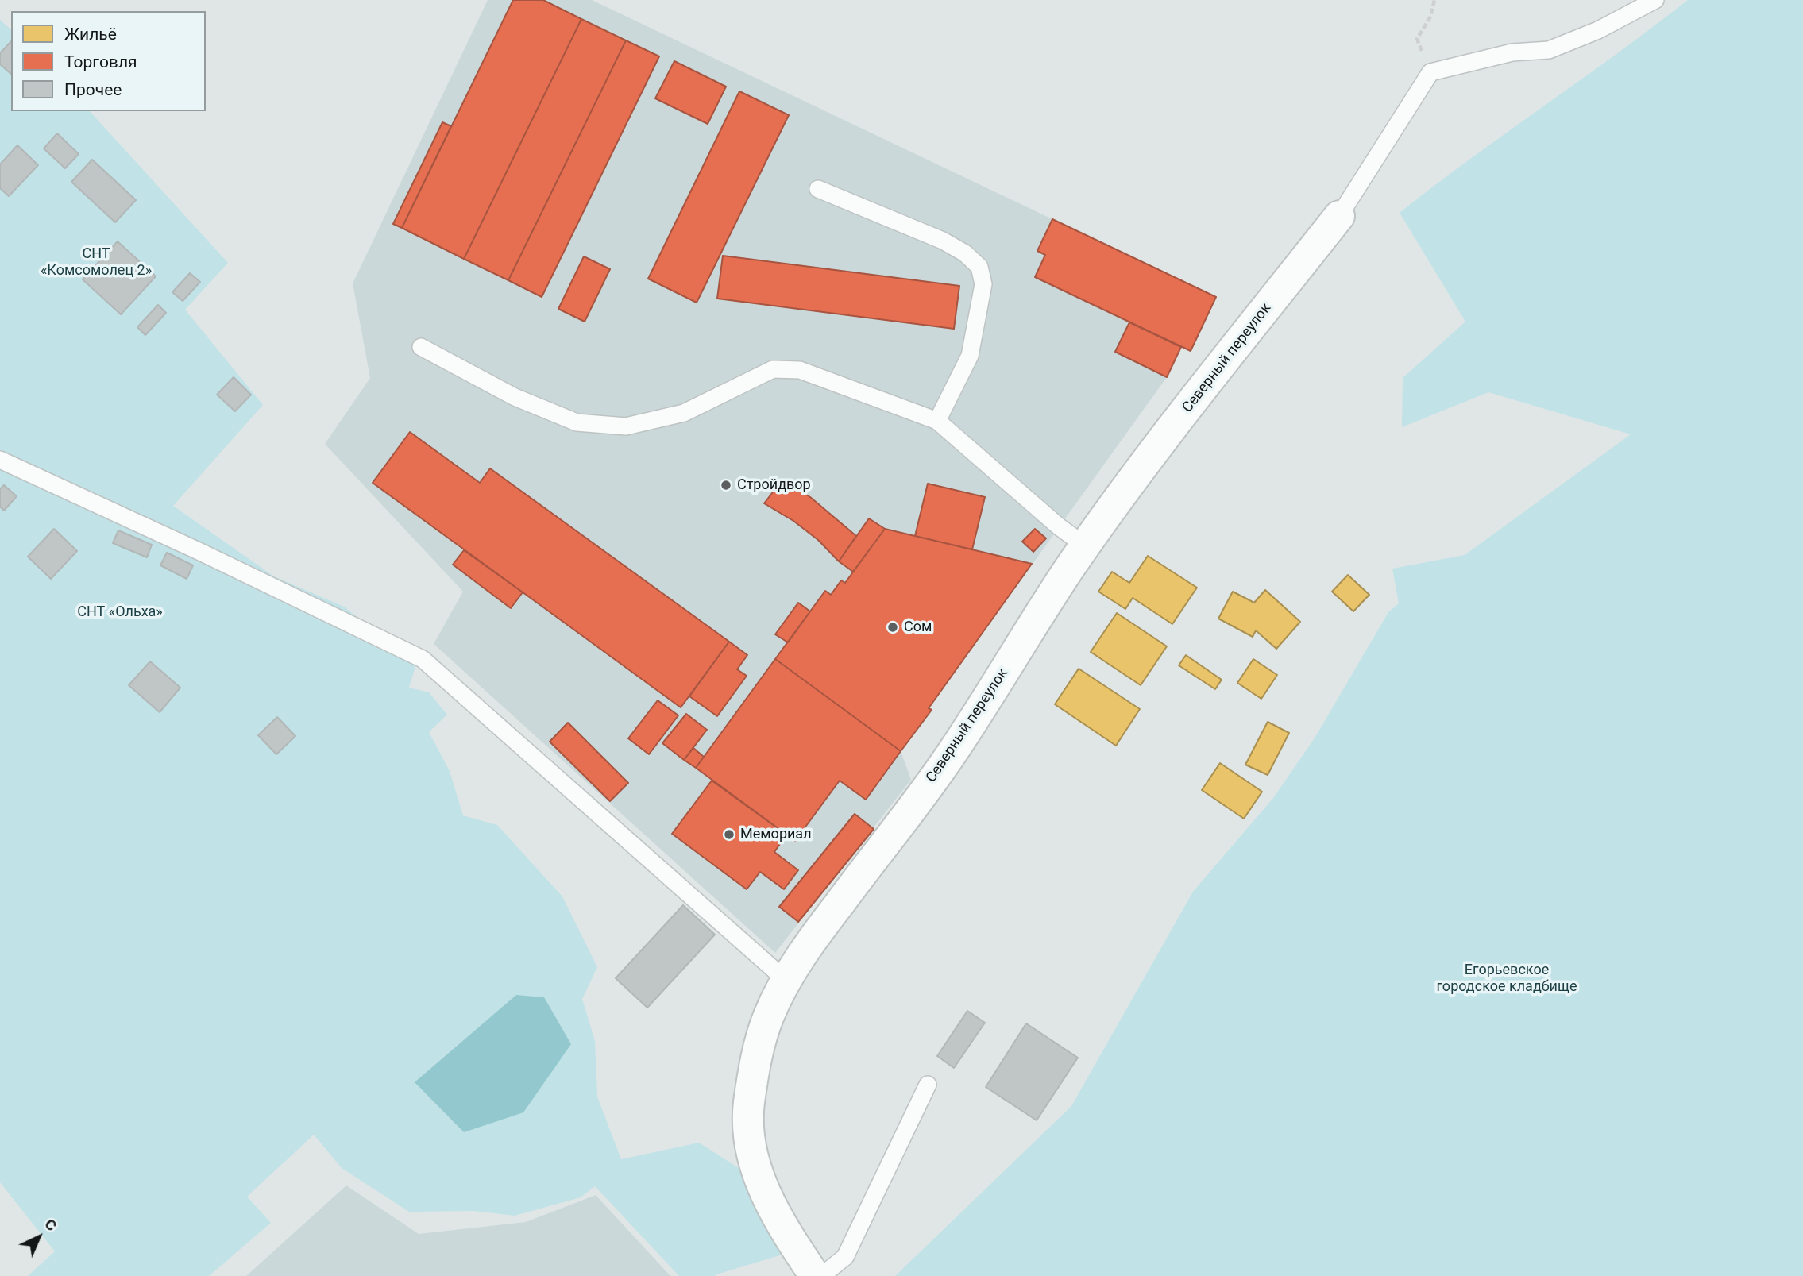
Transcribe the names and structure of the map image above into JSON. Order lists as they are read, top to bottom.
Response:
{
  "streets": {
    "street": ["Северный переулок"]
  },
  "parks": ["СНТ «Комсомолец 2»", "СНТ «Ольха»", "Егорьевское городское кладбище"],
  "places": ["Стройдвор", "Сом", "Мемориал"],
  "legend": ["Жильё", "Торговля", "Прочее"],
  "north": "top right"
}
